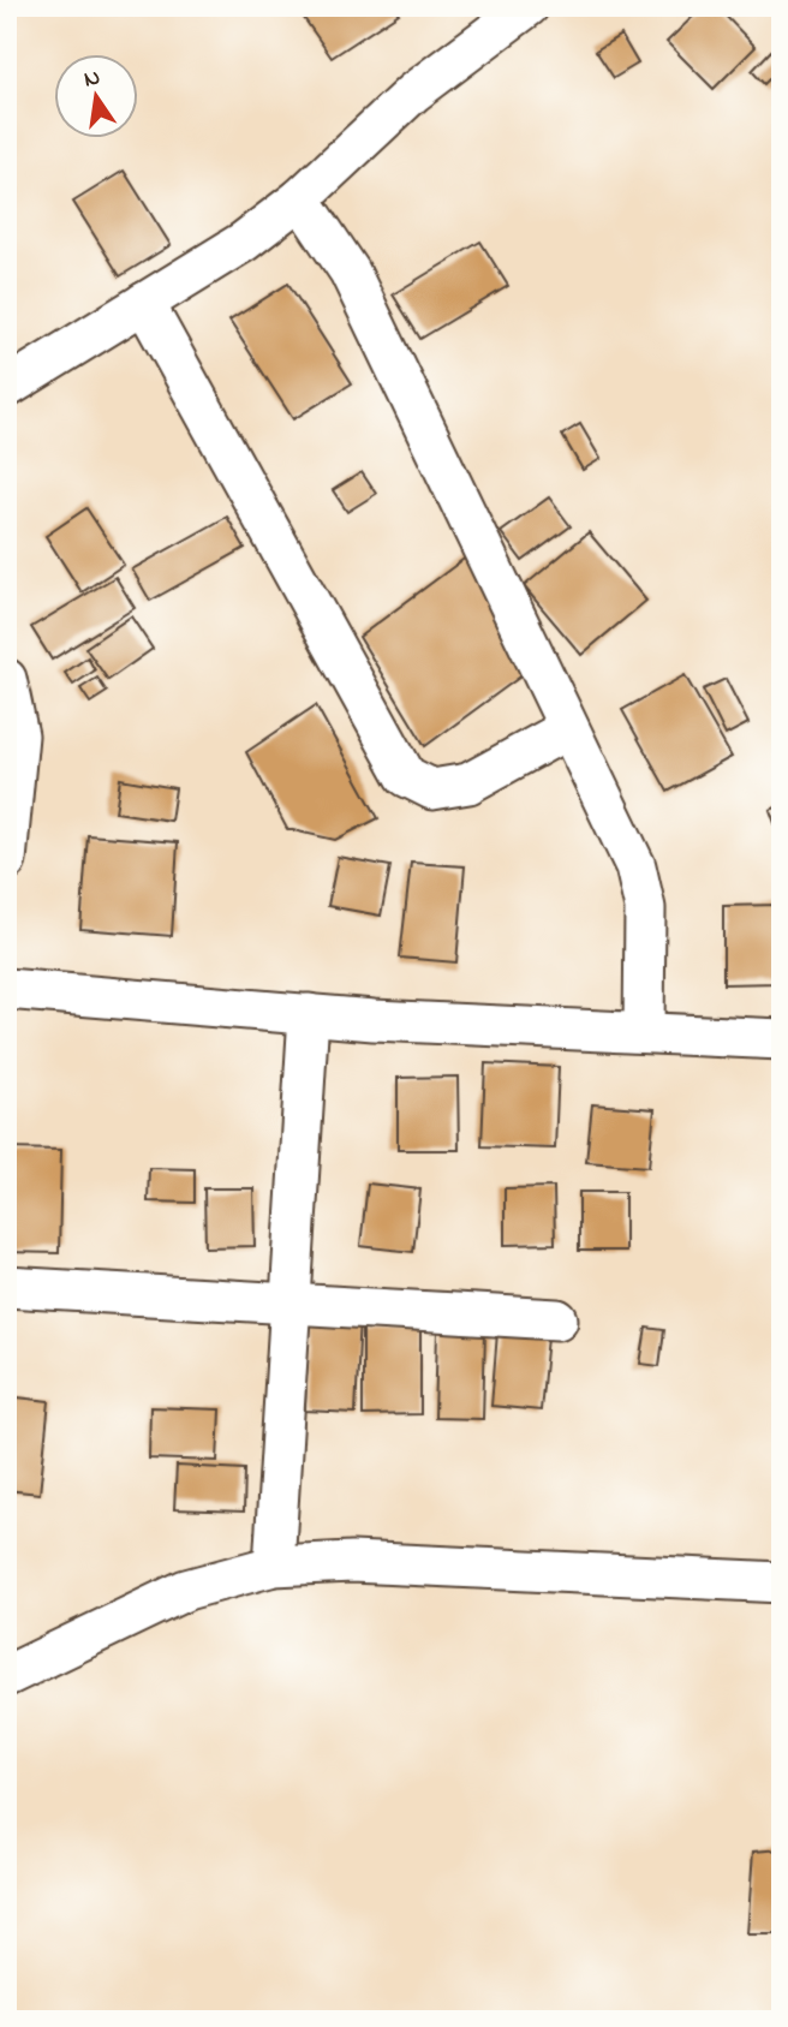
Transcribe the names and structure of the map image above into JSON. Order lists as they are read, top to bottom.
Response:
{
  "north": "top"
}
